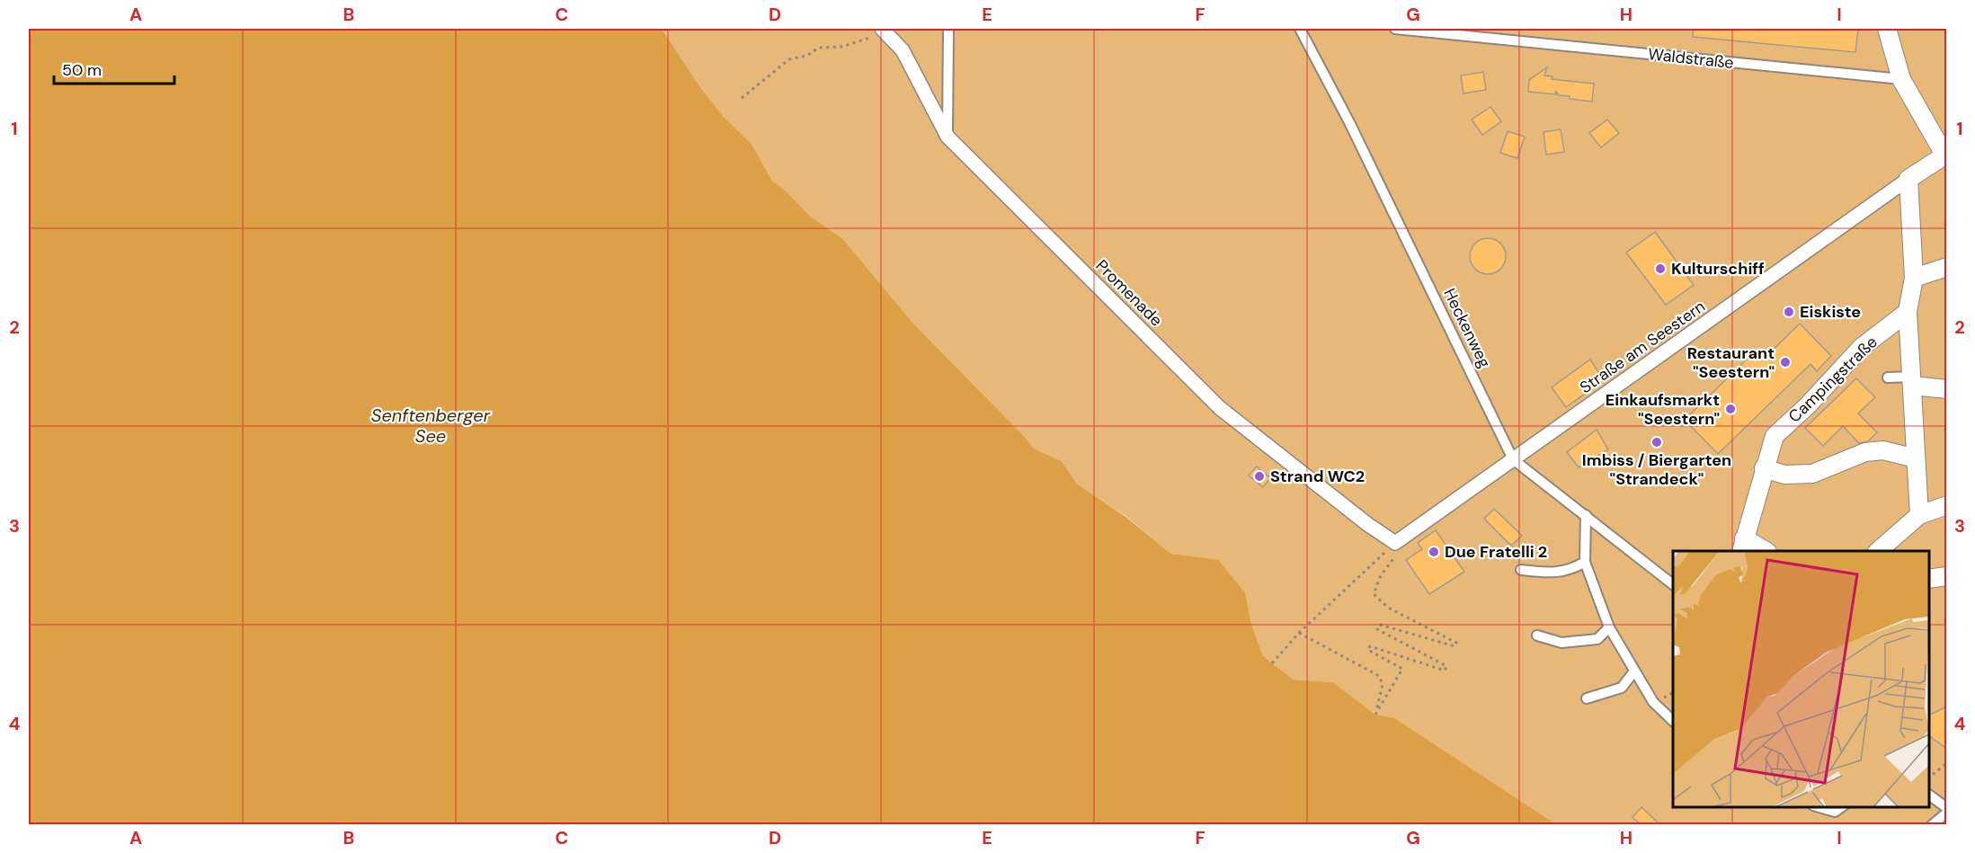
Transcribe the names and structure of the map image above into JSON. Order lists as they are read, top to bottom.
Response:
{
  "streets": {
    "street": ["Promenade", "Straße am Seestern", "Campingstraße"],
    "lane": ["Waldstraße", "Heckenweg"]
  },
  "crossings": [
    ["Promenade", "Straße am Seestern"],
    ["Heckenweg", "Straße am Seestern"]
  ],
  "water": ["Senftenberger See"],
  "places": [
    "Kulturschiff",
    "Eiskiste",
    "Restaurant \"Seestern\"",
    "Einkaufsmarkt \"Seestern\"",
    "Imbiss / Biergarten \"Strandeck\"",
    "Strand WC2",
    "Due Fratelli 2"
  ],
  "scale_bar": "50 m",
  "grid": {
    "columns": [
      "A",
      "B",
      "C",
      "D",
      "E",
      "F",
      "G",
      "H",
      "I"
    ],
    "rows": [
      "1",
      "2",
      "3",
      "4"
    ]
  }
}
